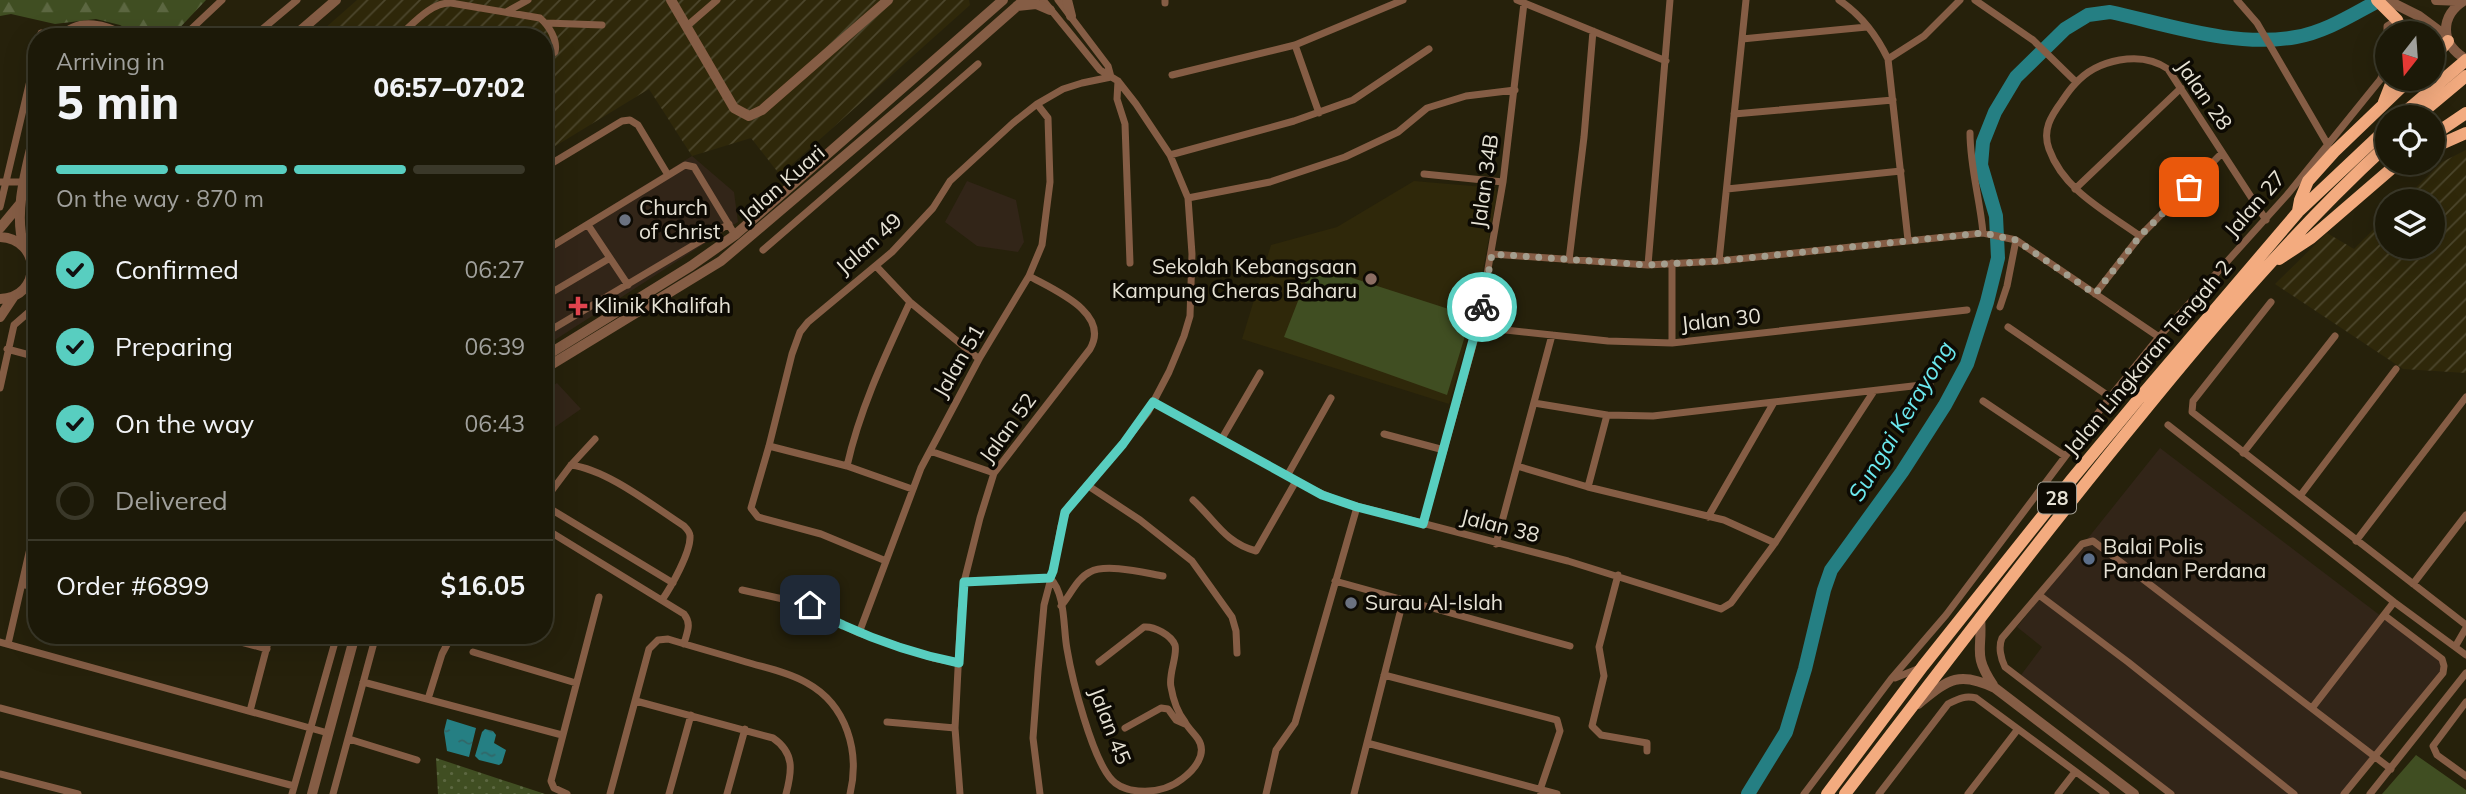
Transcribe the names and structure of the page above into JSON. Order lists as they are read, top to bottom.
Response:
{
  "streets": {
    "highway": ["Jalan Lingkaran Tengah 2", "28"],
    "street": [
      "Jalan 28",
      "Jalan 34B",
      "Jalan Kuari",
      "Jalan 27",
      "Jalan 49",
      "Jalan 30",
      "Jalan 51",
      "Jalan 52",
      "Jalan 38",
      "Jalan 45"
    ]
  },
  "crossings": [
    ["Jalan 28", "Jalan 27"],
    ["Jalan 34B", "Jalan 30"],
    ["Jalan 34B", "Jalan 38"],
    ["Jalan 49", "Jalan 51"],
    ["Jalan 51", "Jalan 52"]
  ],
  "water": ["Sungai Kerayong"],
  "places": {
    "other": [
      "Church of Christ",
      "Sekolah Kebangsaan Kampung Cheras Baharu",
      "Balai Polis Pandan Perdana",
      "Surau Al-Islah"
    ],
    "health": ["Klinik Khalifah"]
  },
  "north": "bottom",
  "page": {
    "heading": ["5 min", "Arriving in", "06:57–07:02"],
    "panel": ["Order #6899", "$16.05"],
    "bar": "On the way · 870 m",
    "list": [
      ["Confirmed", "06:27"],
      ["Preparing", "06:39"],
      ["On the way", "06:43"],
      "Delivered"
    ]
  }
}
